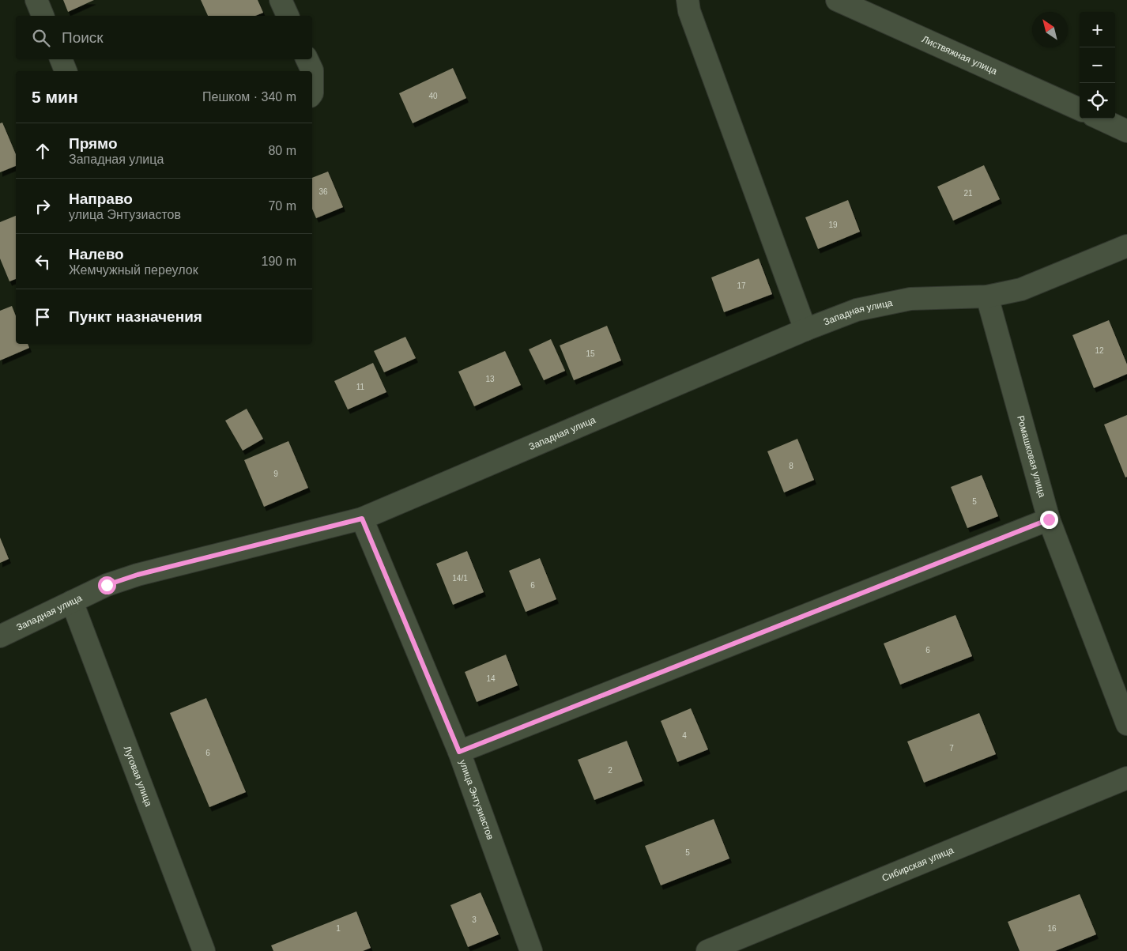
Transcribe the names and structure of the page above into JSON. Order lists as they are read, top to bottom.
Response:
{
  "streets": {
    "street": [
      "Листвяжная улица",
      "Западная улица",
      "Ромашковая улица",
      "Луговая улица",
      "улица Энтузиастов",
      "Сибирская улица"
    ]
  },
  "crossings": [
    ["Западная улица", "Ромашковая улица"],
    ["Западная улица", "Луговая улица"],
    ["Западная улица", "улица Энтузиастов"]
  ],
  "house_numbers": [
    "40",
    "36",
    "21",
    "19",
    "17",
    "12",
    "15",
    "13",
    "11",
    "8",
    "9",
    "5",
    "14/1",
    "6",
    "6",
    "14",
    "4",
    "7",
    "6",
    "2",
    "5",
    "3",
    "1",
    "16"
  ],
  "north": "top left",
  "page": {
    "map_buttons": ["+", "−"],
    "search": "Поиск",
    "heading": ["5 мин", "Пешком · 340 m"],
    "list": [
      ["Прямо", "Западная улица", "80 m"],
      ["Направо", "улица Энтузиастов", "70 m"],
      ["Налево", "Жемчужный переулок", "190 m"],
      "Пункт назначения"
    ]
  }
}
